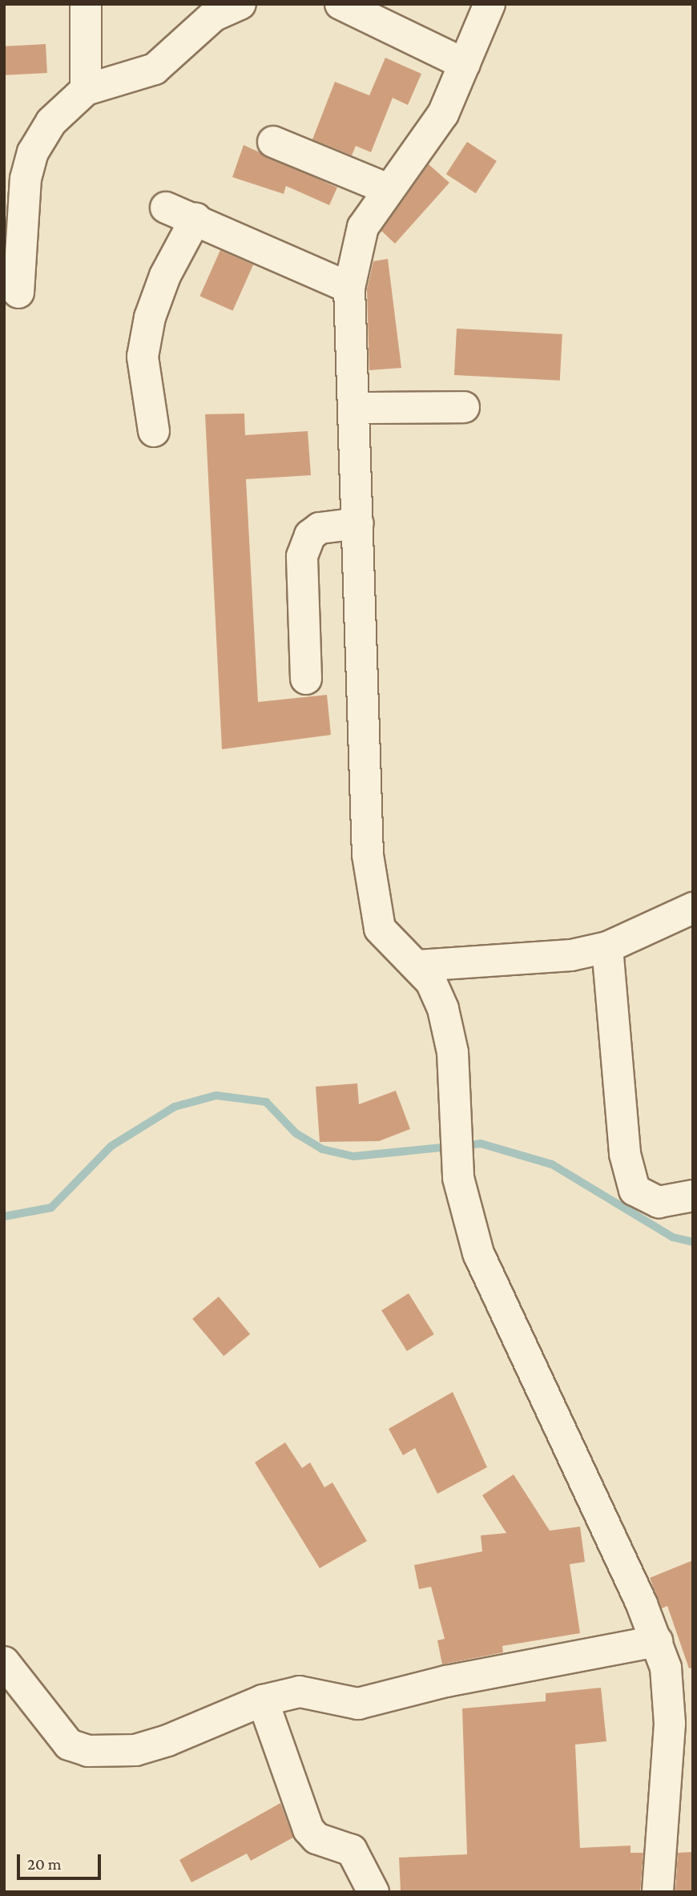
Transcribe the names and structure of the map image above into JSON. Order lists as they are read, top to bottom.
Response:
{
  "scale_bar": "20 m"
}
